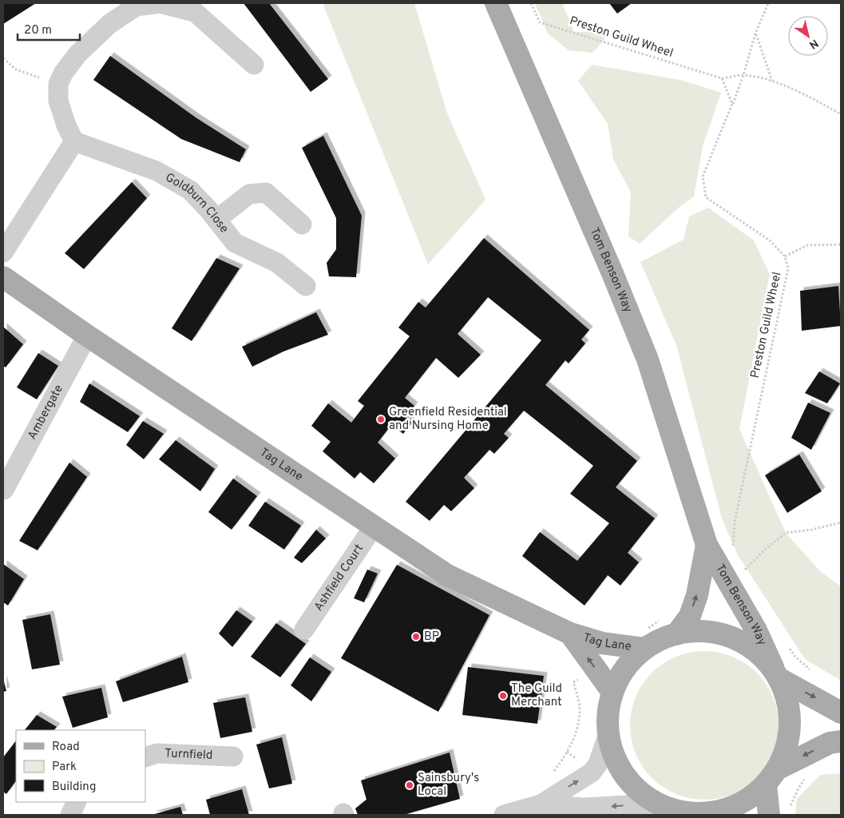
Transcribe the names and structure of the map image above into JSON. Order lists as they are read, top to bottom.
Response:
{
  "streets": {
    "main road": ["Tom Benson Way", "Tag Lane"],
    "street": [
      "Goldburn Close",
      "Ambergate",
      "Ashfield Court",
      "Turnfield"
    ],
    "path": ["Preston Guild Wheel"]
  },
  "crossings": [
    ["Ambergate", "Tag Lane"],
    ["Tag Lane", "Ashfield Court"]
  ],
  "places": [
    "Greenfield Residential and Nursing Home",
    "BP",
    "The Guild Merchant",
    "Sainsbury's Local"
  ],
  "legend": ["Road", "Park", "Building"],
  "scale_bar": "20 m",
  "north": "bottom right"
}
